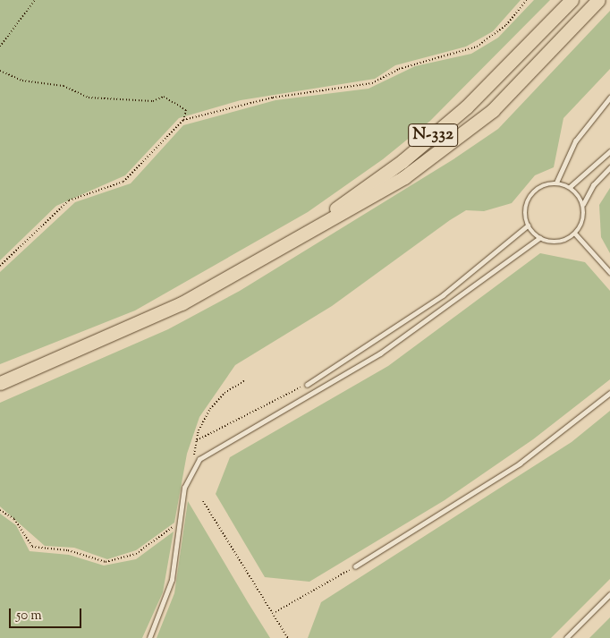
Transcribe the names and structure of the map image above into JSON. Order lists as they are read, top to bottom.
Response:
{
  "streets": {
    "highway": ["N-332"]
  },
  "scale_bar": "50 m"
}
